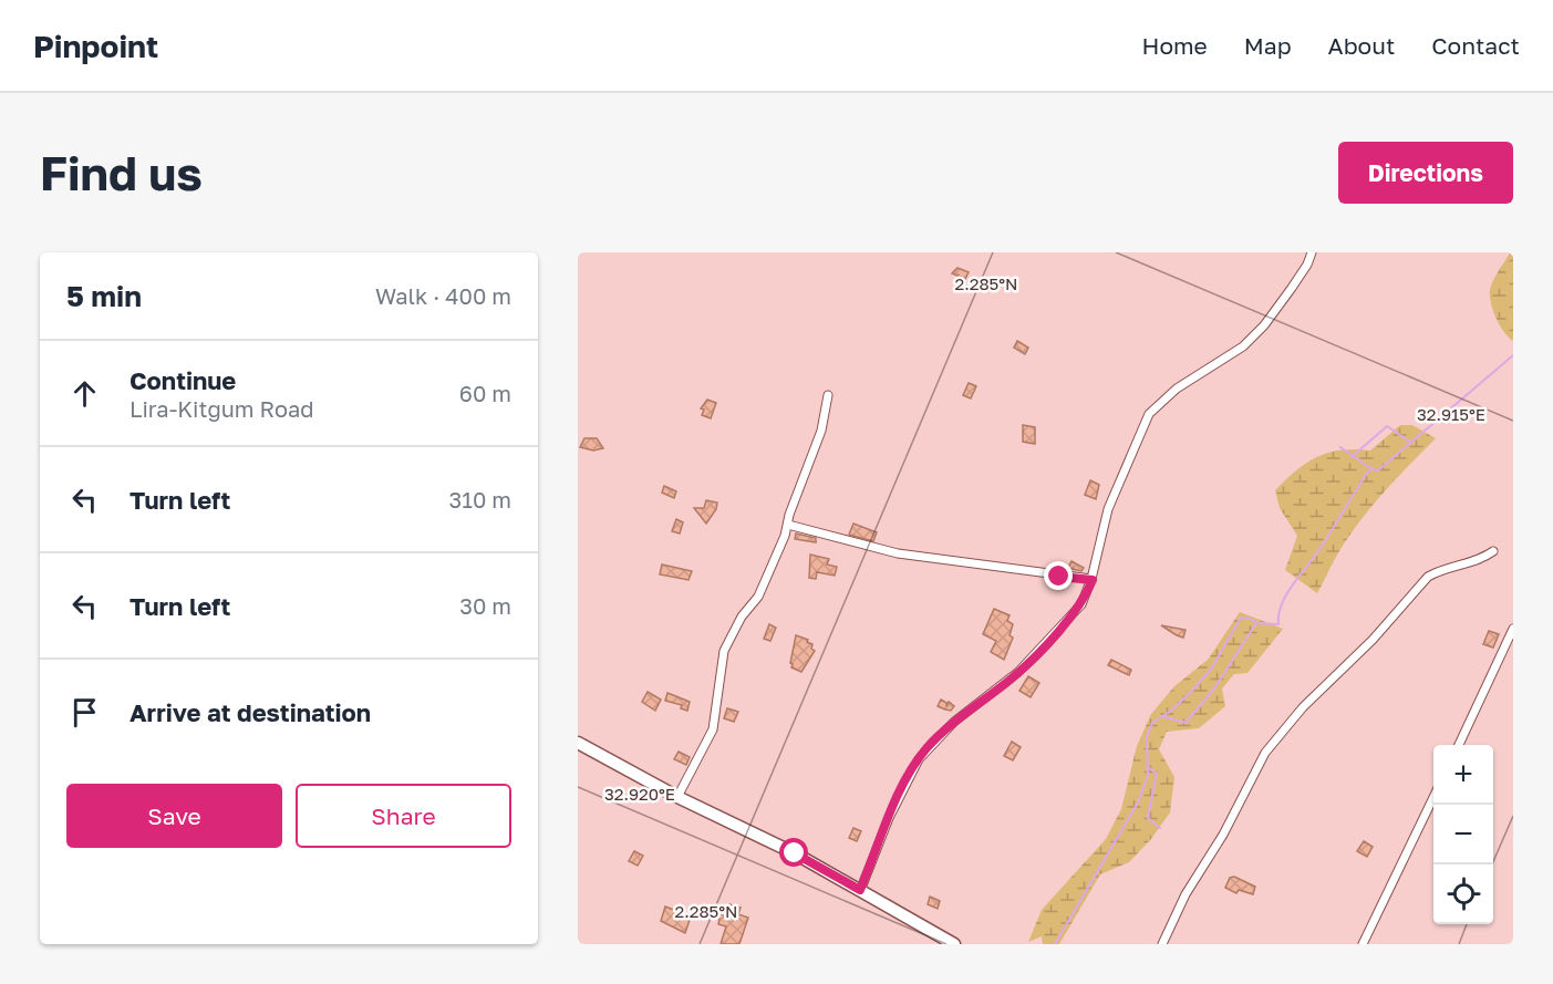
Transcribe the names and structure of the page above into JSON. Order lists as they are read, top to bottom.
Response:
{
  "page": {
    "header": "Pinpoint",
    "nav": [
      "Home",
      "Map",
      "About",
      "Contact"
    ],
    "buttons": [
      "Directions",
      ["Save", "Share"]
    ],
    "title": "Find us",
    "heading": ["5 min", "Walk · 400 m"],
    "list": [
      ["Continue", "Lira-Kitgum Road", "60 m"],
      ["Turn left", "310 m"],
      ["Turn left", "30 m"],
      "Arrive at destination"
    ],
    "map_buttons": ["+", "−"]
  },
  "coordinates": ["2.285°N", "32.915°E", "32.920°E"]
}
